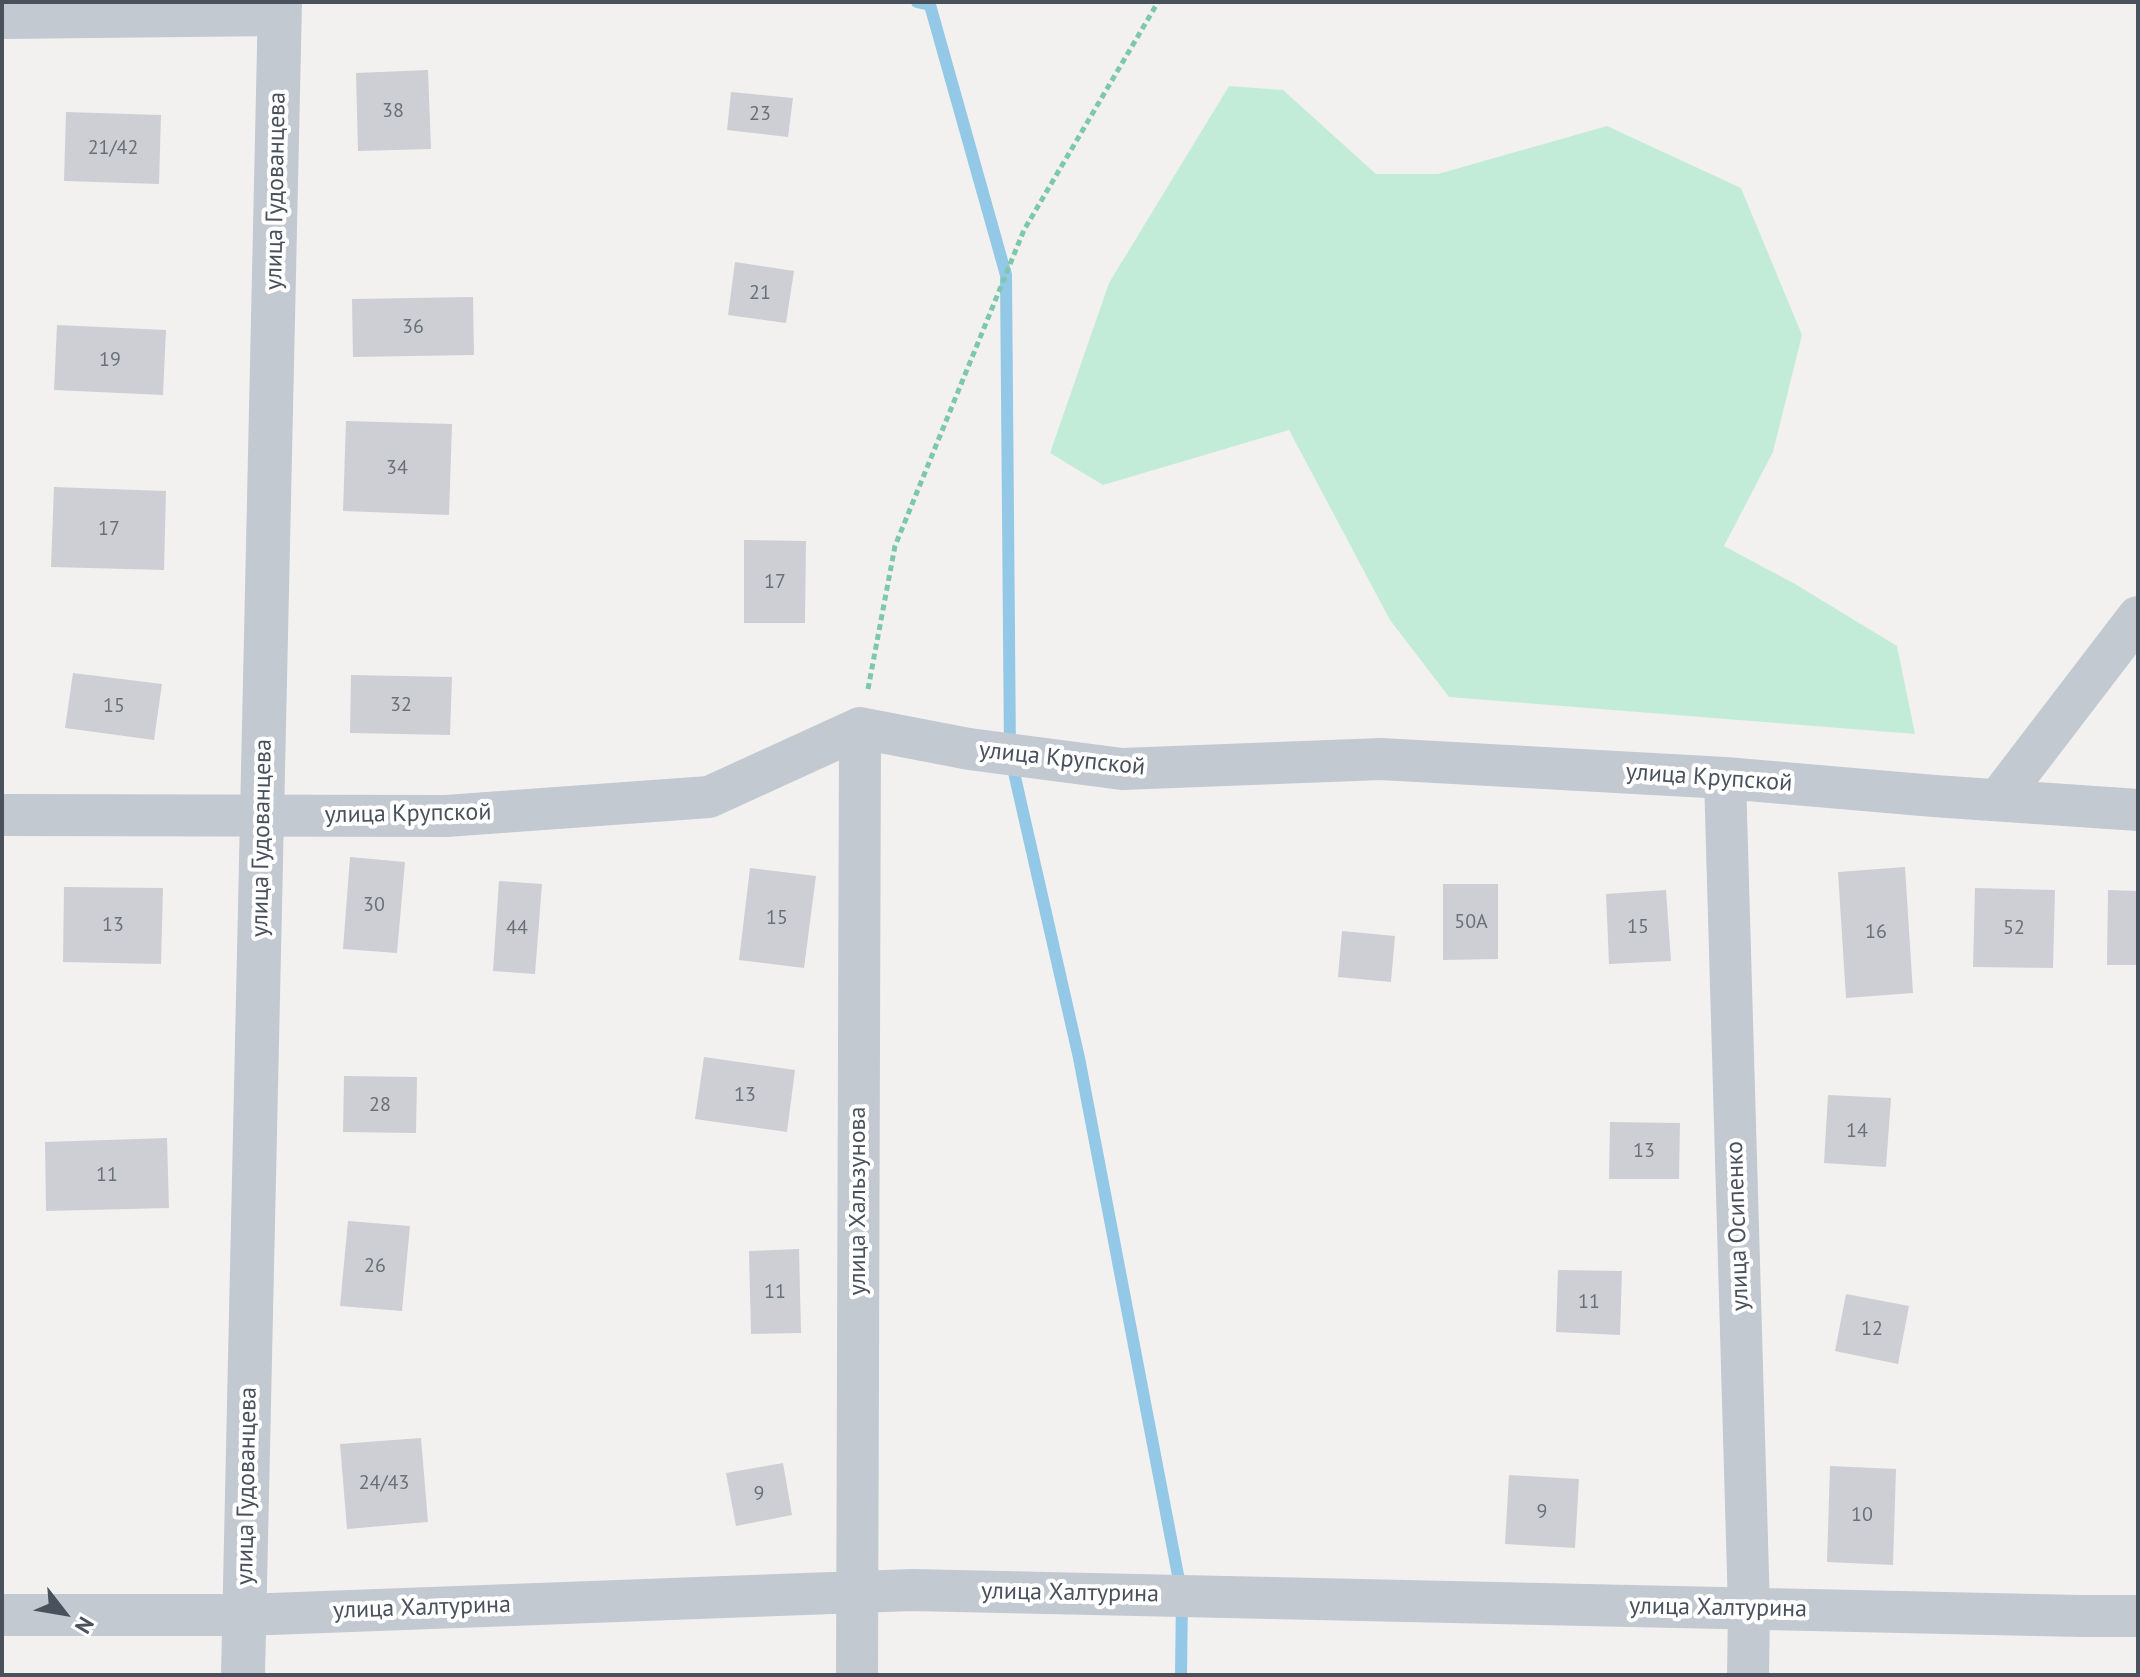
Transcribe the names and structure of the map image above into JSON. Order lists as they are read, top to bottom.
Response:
{
  "streets": {
    "street": [
      "улица Гудованцева",
      "улица Крупской",
      "улица Хальзунова",
      "улица Осипенко",
      "улица Халтурина"
    ]
  },
  "crossings": [
    ["улица Гудованцева", "улица Крупской"],
    ["улица Гудованцева", "улица Халтурина"],
    ["улица Крупской", "улица Хальзунова"],
    ["улица Крупской", "улица Осипенко"],
    ["улица Хальзунова", "улица Халтурина"],
    ["улица Осипенко", "улица Халтурина"]
  ],
  "house_numbers": [
    "38",
    "23",
    "21/42",
    "21",
    "36",
    "19",
    "34",
    "17",
    "17",
    "32",
    "15",
    "30",
    "15",
    "50А",
    "13",
    "15",
    "44",
    "52",
    "16",
    "13",
    "28",
    "14",
    "13",
    "11",
    "26",
    "11",
    "11",
    "12",
    "24/43",
    "9",
    "9",
    "10"
  ],
  "north": "bottom right"
}
